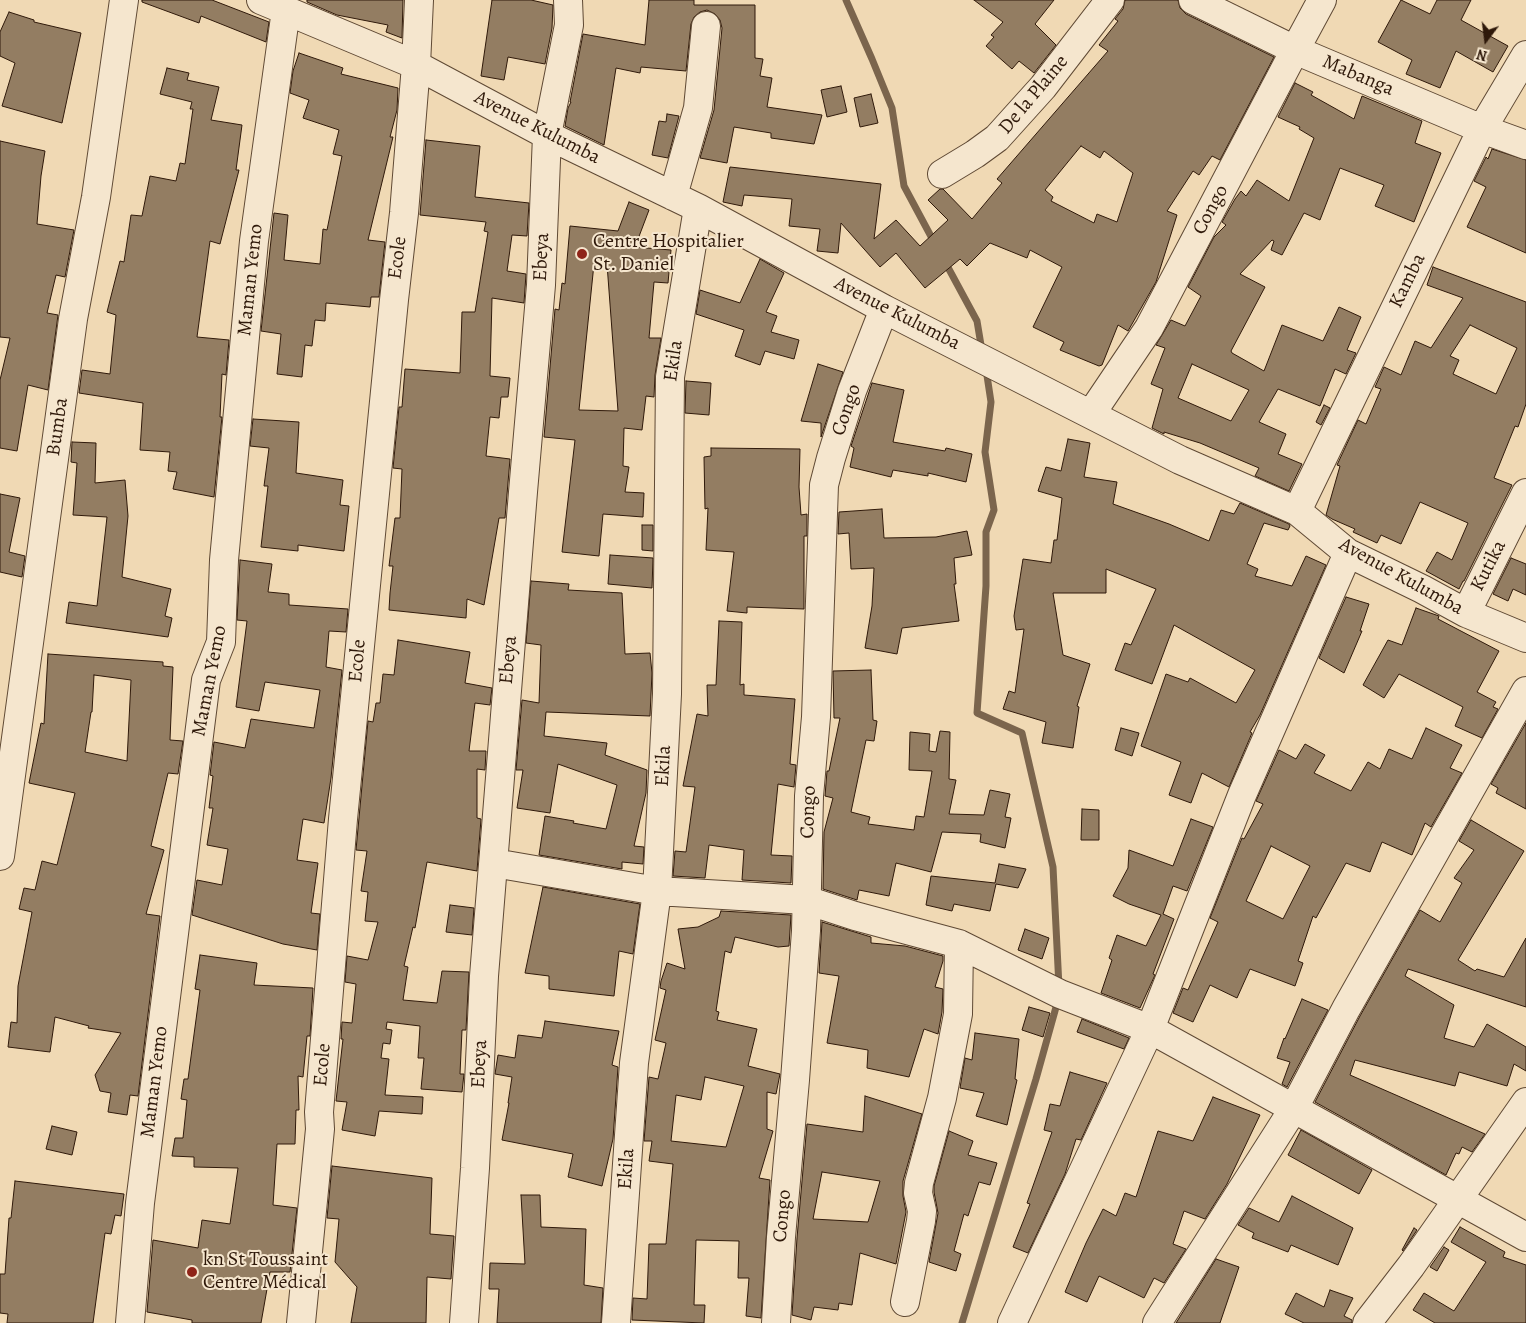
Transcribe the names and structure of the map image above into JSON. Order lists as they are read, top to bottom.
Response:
{
  "streets": {
    "street": [
      "Mabanga",
      "De la Plaine",
      "Avenue Kulumba",
      "Congo",
      "Ebeya",
      "Ecole",
      "Maman Yemo",
      "Kamba",
      "Ekila",
      "Bumba",
      "Kutika"
    ]
  },
  "crossings": [
    ["Mabanga", "Congo"],
    ["Mabanga", "Kamba"],
    ["Avenue Kulumba", "Congo"],
    ["Avenue Kulumba", "Ebeya"],
    ["Avenue Kulumba", "Ecole"],
    ["Avenue Kulumba", "Maman Yemo"],
    ["Avenue Kulumba", "Kamba"],
    ["Avenue Kulumba", "Ekila"],
    ["Avenue Kulumba", "Kutika"]
  ],
  "places": ["Centre Hospitalier St. Daniel", "kn St Toussaint Centre Médical"],
  "north": "bottom"
}
